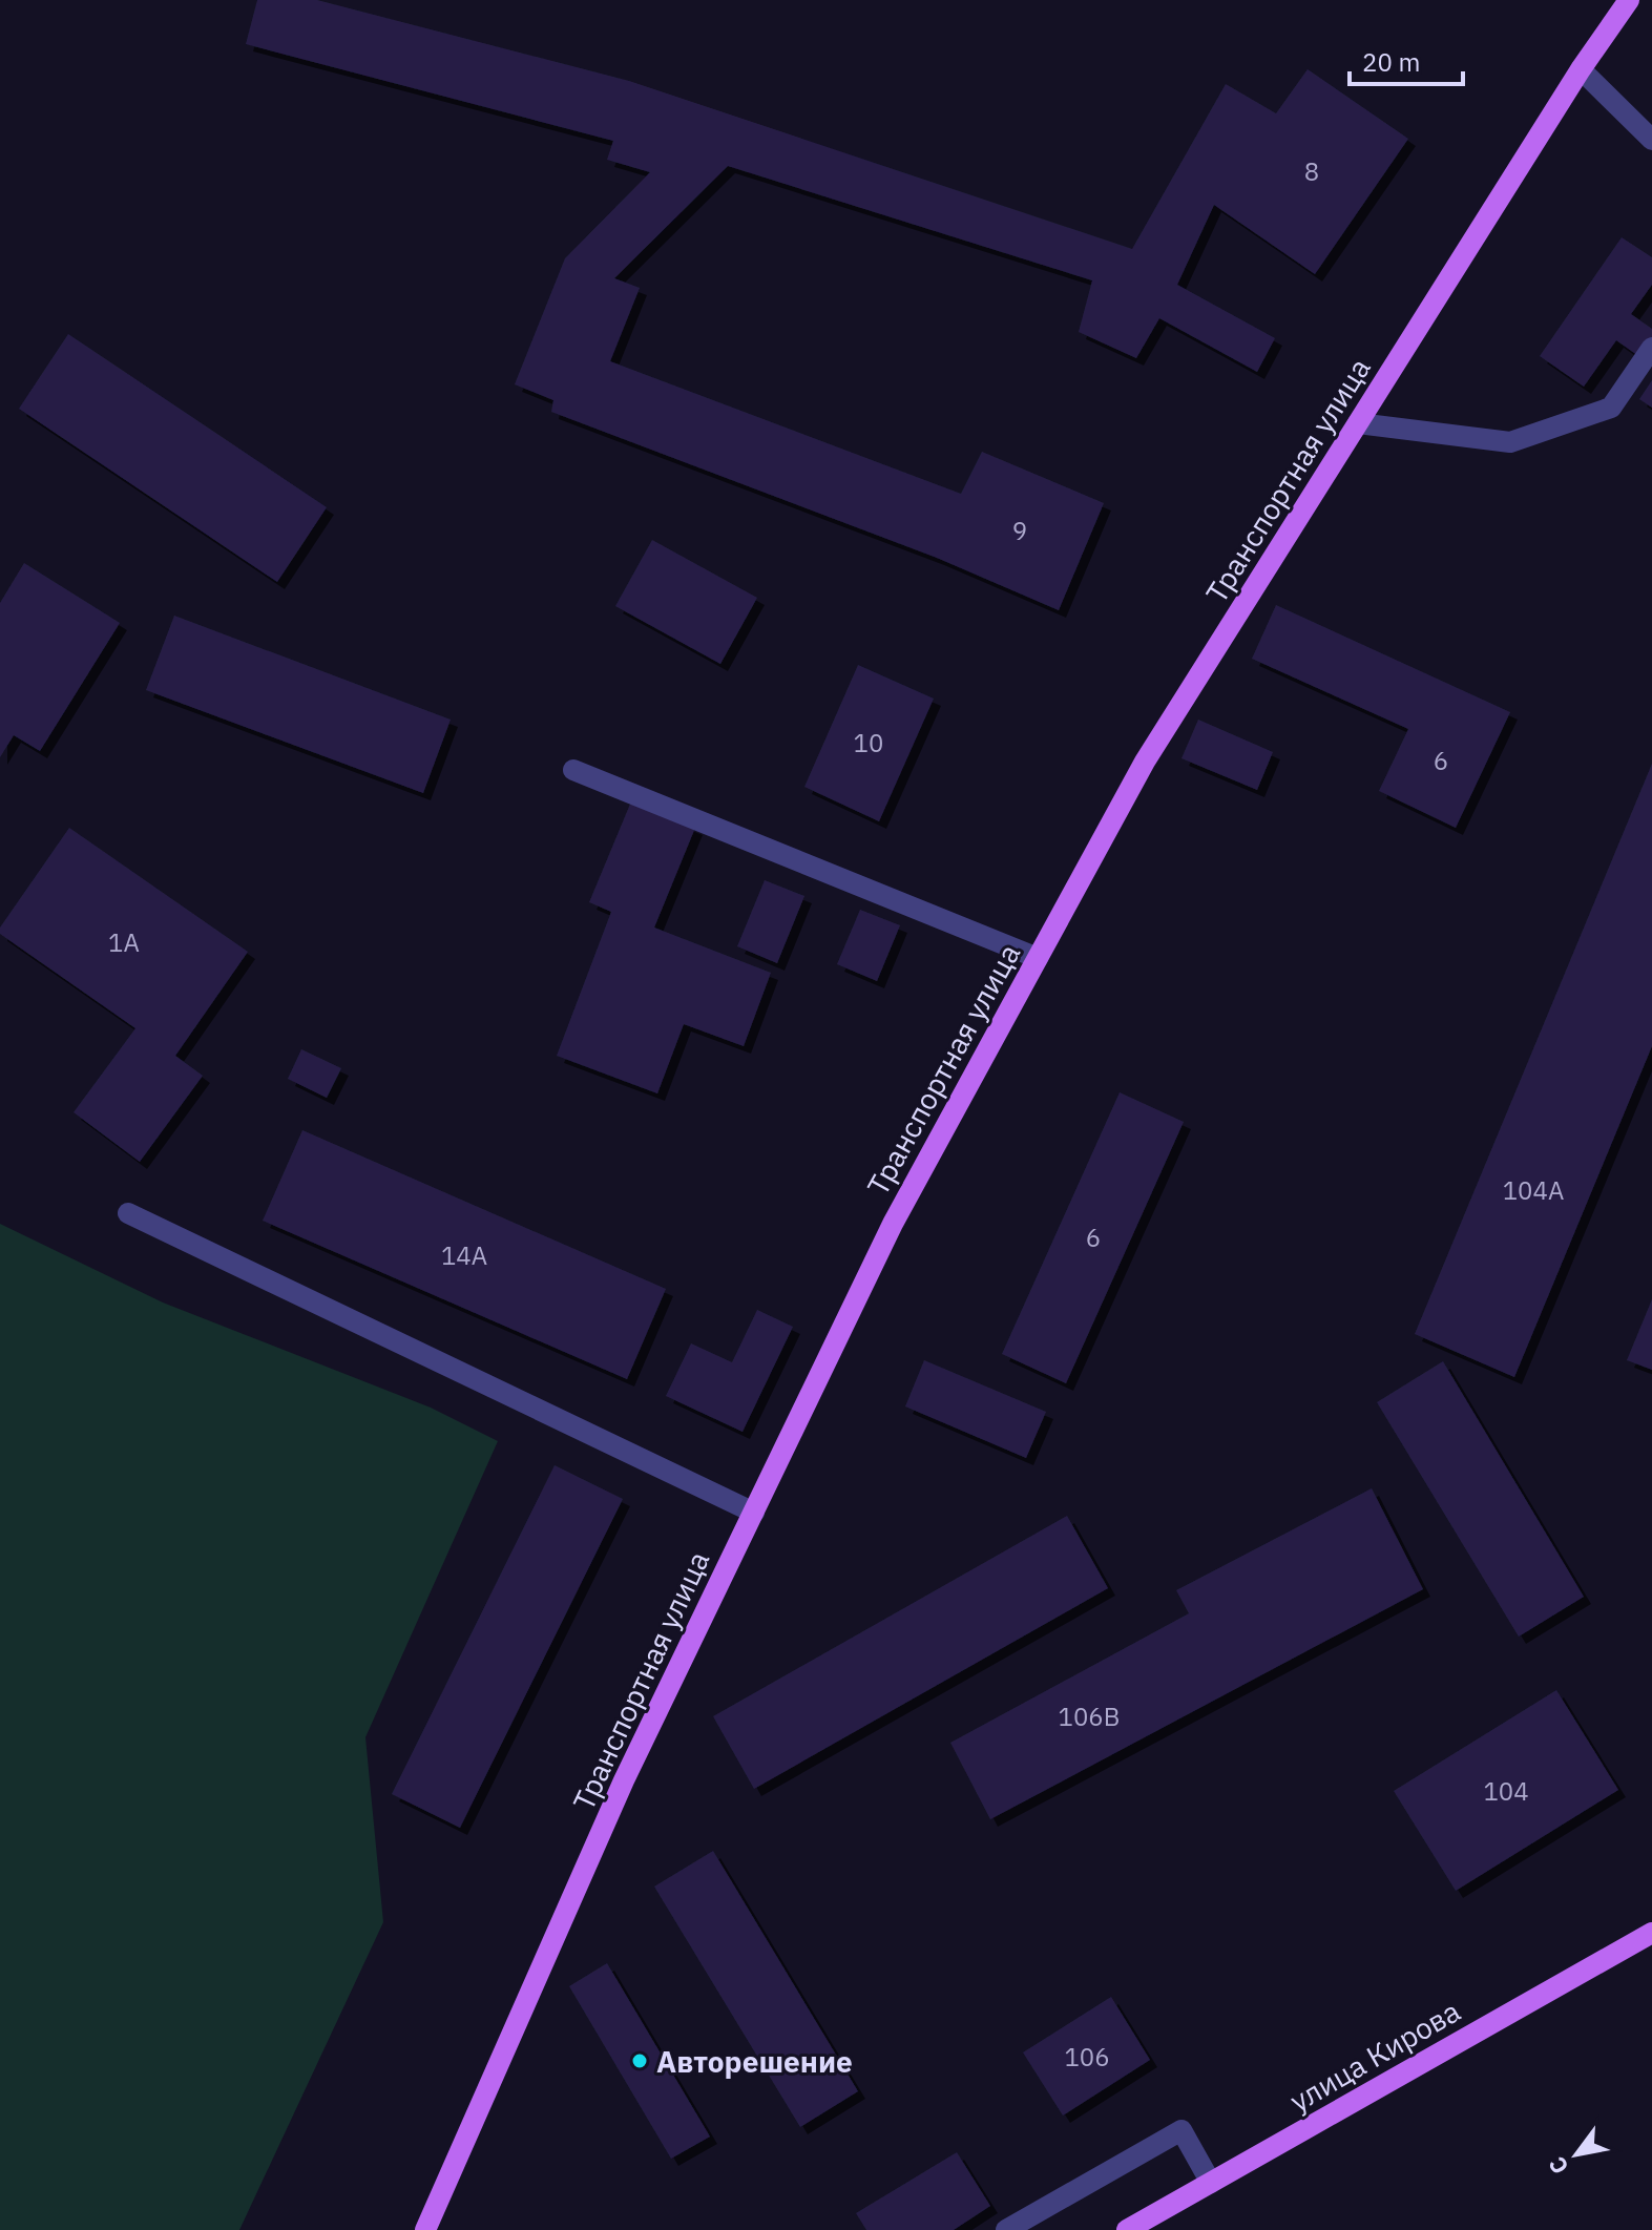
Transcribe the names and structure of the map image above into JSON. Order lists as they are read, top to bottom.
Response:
{
  "streets": {
    "main road": ["Транспортная улица", "улица Кирова"]
  },
  "places": ["Авторешение"],
  "house_numbers": [
    "8",
    "9",
    "10",
    "6",
    "1А",
    "104А",
    "6",
    "14А",
    "106В",
    "104",
    "106"
  ],
  "scale_bar": "20 m",
  "north": "bottom left"
}
